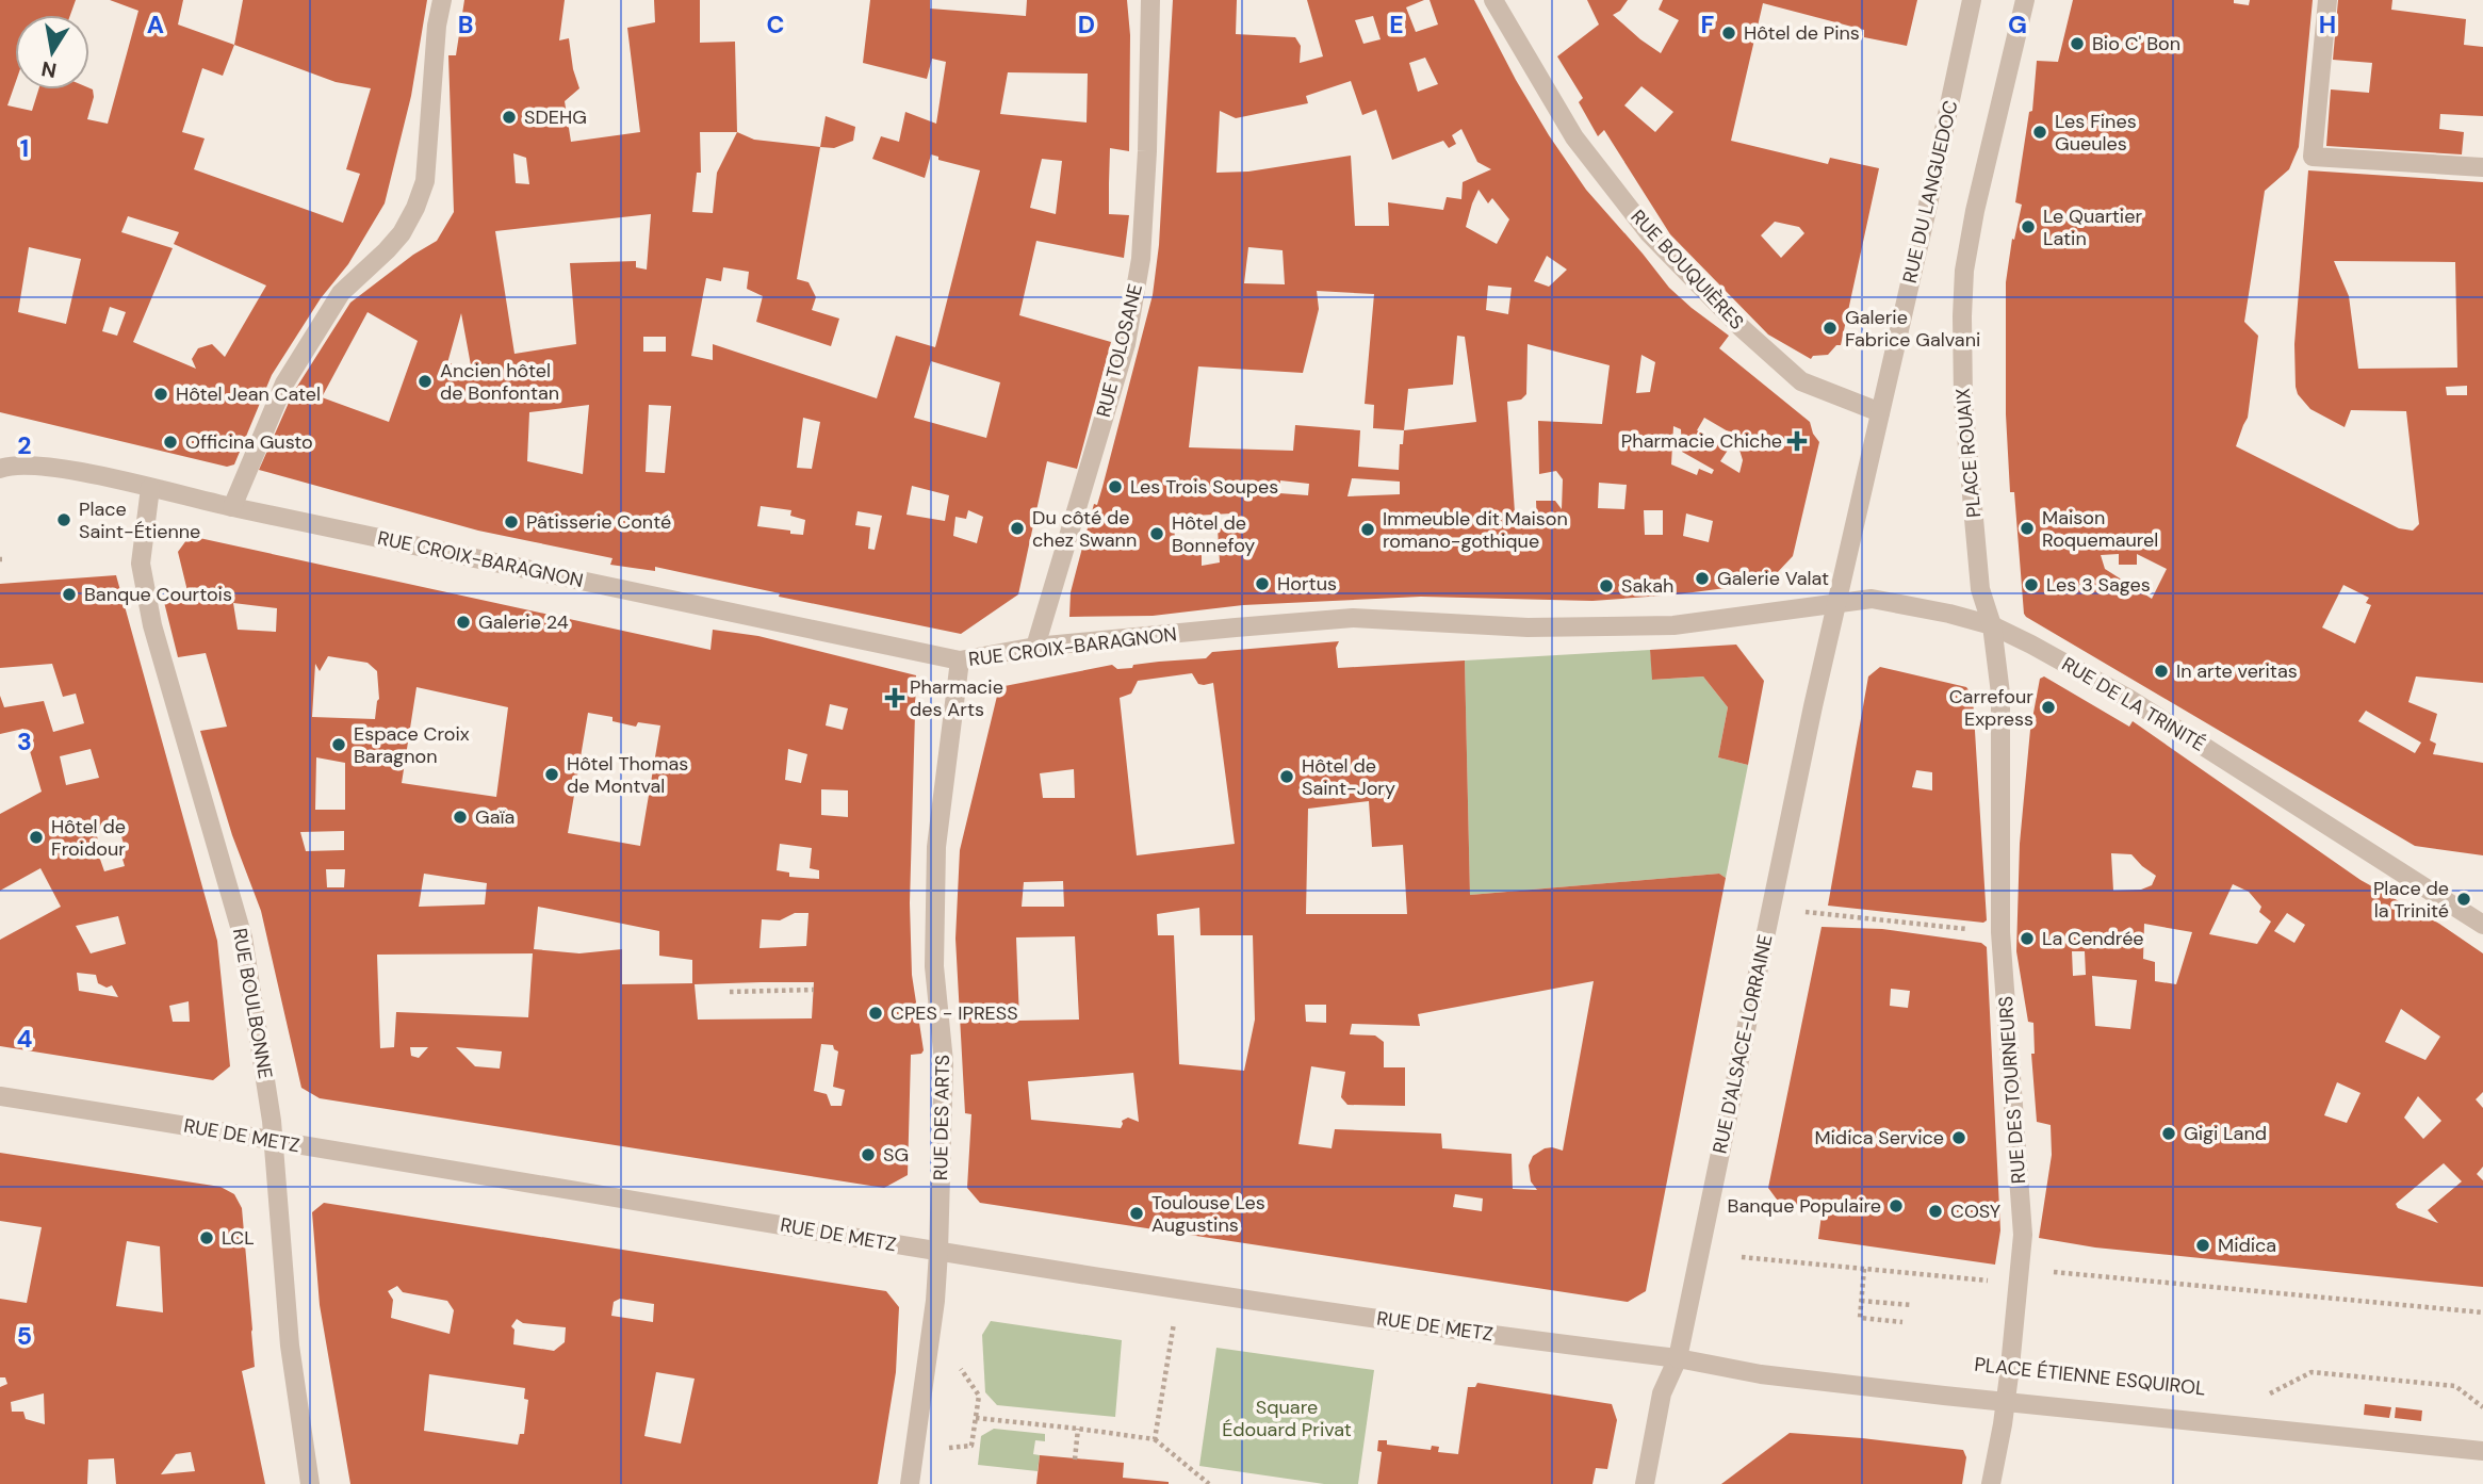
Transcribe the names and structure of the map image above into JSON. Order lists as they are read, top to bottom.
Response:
{
  "streets": {
    "street": [
      "RUE DU LANGUEDOC",
      "RUE BOUQUIÈRES",
      "RUE TOLOSANE",
      "PLACE ROUAIX",
      "RUE CROIX-BARAGNON",
      "RUE DE LA TRINITÉ",
      "RUE BOULBONNE",
      "RUE D'ALSACE-LORRAINE",
      "RUE DES TOURNEURS",
      "RUE DES ARTS",
      "RUE DE METZ",
      "PLACE ÉTIENNE ESQUIROL"
    ]
  },
  "crossings": [
    ["RUE DU LANGUEDOC", "RUE BOUQUIÈRES"],
    ["RUE DU LANGUEDOC", "RUE CROIX-BARAGNON"],
    ["RUE DU LANGUEDOC", "RUE DE LA TRINITÉ"],
    ["RUE DU LANGUEDOC", "RUE D'ALSACE-LORRAINE"],
    ["RUE TOLOSANE", "RUE CROIX-BARAGNON"],
    ["PLACE ROUAIX", "RUE DE LA TRINITÉ"],
    ["PLACE ROUAIX", "RUE DES TOURNEURS"],
    ["RUE CROIX-BARAGNON", "RUE DE LA TRINITÉ"],
    ["RUE CROIX-BARAGNON", "RUE D'ALSACE-LORRAINE"],
    ["RUE CROIX-BARAGNON", "RUE DES ARTS"],
    ["RUE DE LA TRINITÉ", "RUE D'ALSACE-LORRAINE"],
    ["RUE BOULBONNE", "RUE DE METZ"],
    ["RUE D'ALSACE-LORRAINE", "RUE DE METZ"],
    ["RUE D'ALSACE-LORRAINE", "PLACE ÉTIENNE ESQUIROL"],
    ["RUE DES TOURNEURS", "PLACE ÉTIENNE ESQUIROL"],
    ["RUE DES ARTS", "RUE DE METZ"],
    ["RUE DE METZ", "PLACE ÉTIENNE ESQUIROL"]
  ],
  "parks": ["Square Édouard Privat"],
  "places": {
    "other": [
      "Hôtel de Pins",
      "Bio C' Bon",
      "SDEHG",
      "Les Fines Gueules",
      "Le Quartier Latin",
      "Galerie Fabrice Galvani",
      "Ancien hôtel de Bonfontan",
      "Hôtel Jean Catel",
      "Officina Gusto",
      "Les Trois Soupes",
      "Place Saint-Étienne",
      "Pâtisserie Conté",
      "Du côté de chez Swann",
      "Maison Roquemaurel",
      "Immeuble dit Maison romano-gothique",
      "Hôtel de Bonnefoy",
      "Galerie Valat",
      "Hortus",
      "Les 3 Sages",
      "Sakah",
      "Banque Courtois",
      "Galerie 24",
      "In arte veritas",
      "Carrefour Express",
      "Espace Croix Baragnon",
      "Hôtel Thomas de Montval",
      "Hôtel de Saint-Jory",
      "Gaïa",
      "Hôtel de Froidour",
      "Place de la Trinité",
      "La Cendrée",
      "CPES - IPRESS",
      "Gigi Land",
      "Midica Service",
      "SG",
      "Banque Populaire",
      "COSY",
      "Toulouse Les Augustins",
      "LCL",
      "Midica"
    ],
    "health": ["Pharmacie Chiche", "Pharmacie des Arts"]
  },
  "north": "bottom",
  "grid": {
    "columns": [
      "A",
      "B",
      "C",
      "D",
      "E",
      "F",
      "G",
      "H"
    ],
    "rows": [
      "1",
      "2",
      "3",
      "4",
      "5"
    ]
  }
}
